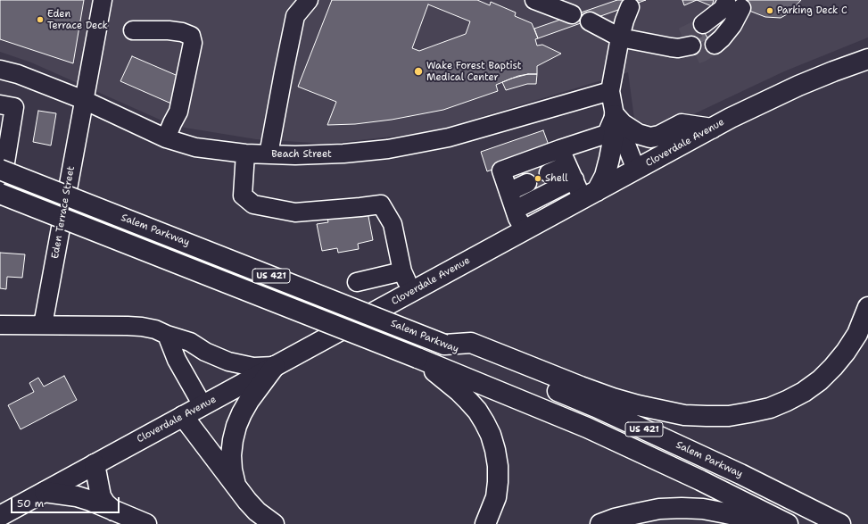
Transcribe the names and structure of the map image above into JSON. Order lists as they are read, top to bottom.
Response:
{
  "streets": {
    "main road": ["Cloverdale Avenue", "Salem Parkway", "US 421"],
    "street": ["Beach Street", "Eden Terrace Street"]
  },
  "crossings": [
    ["Beach Street", "Eden Terrace Street"],
    ["Salem Parkway", "US 421"]
  ],
  "places": [
    "Parking Deck C",
    "Eden Terrace Deck",
    "Wake Forest Baptist Medical Center",
    "Shell"
  ],
  "scale_bar": "50 m"
}
